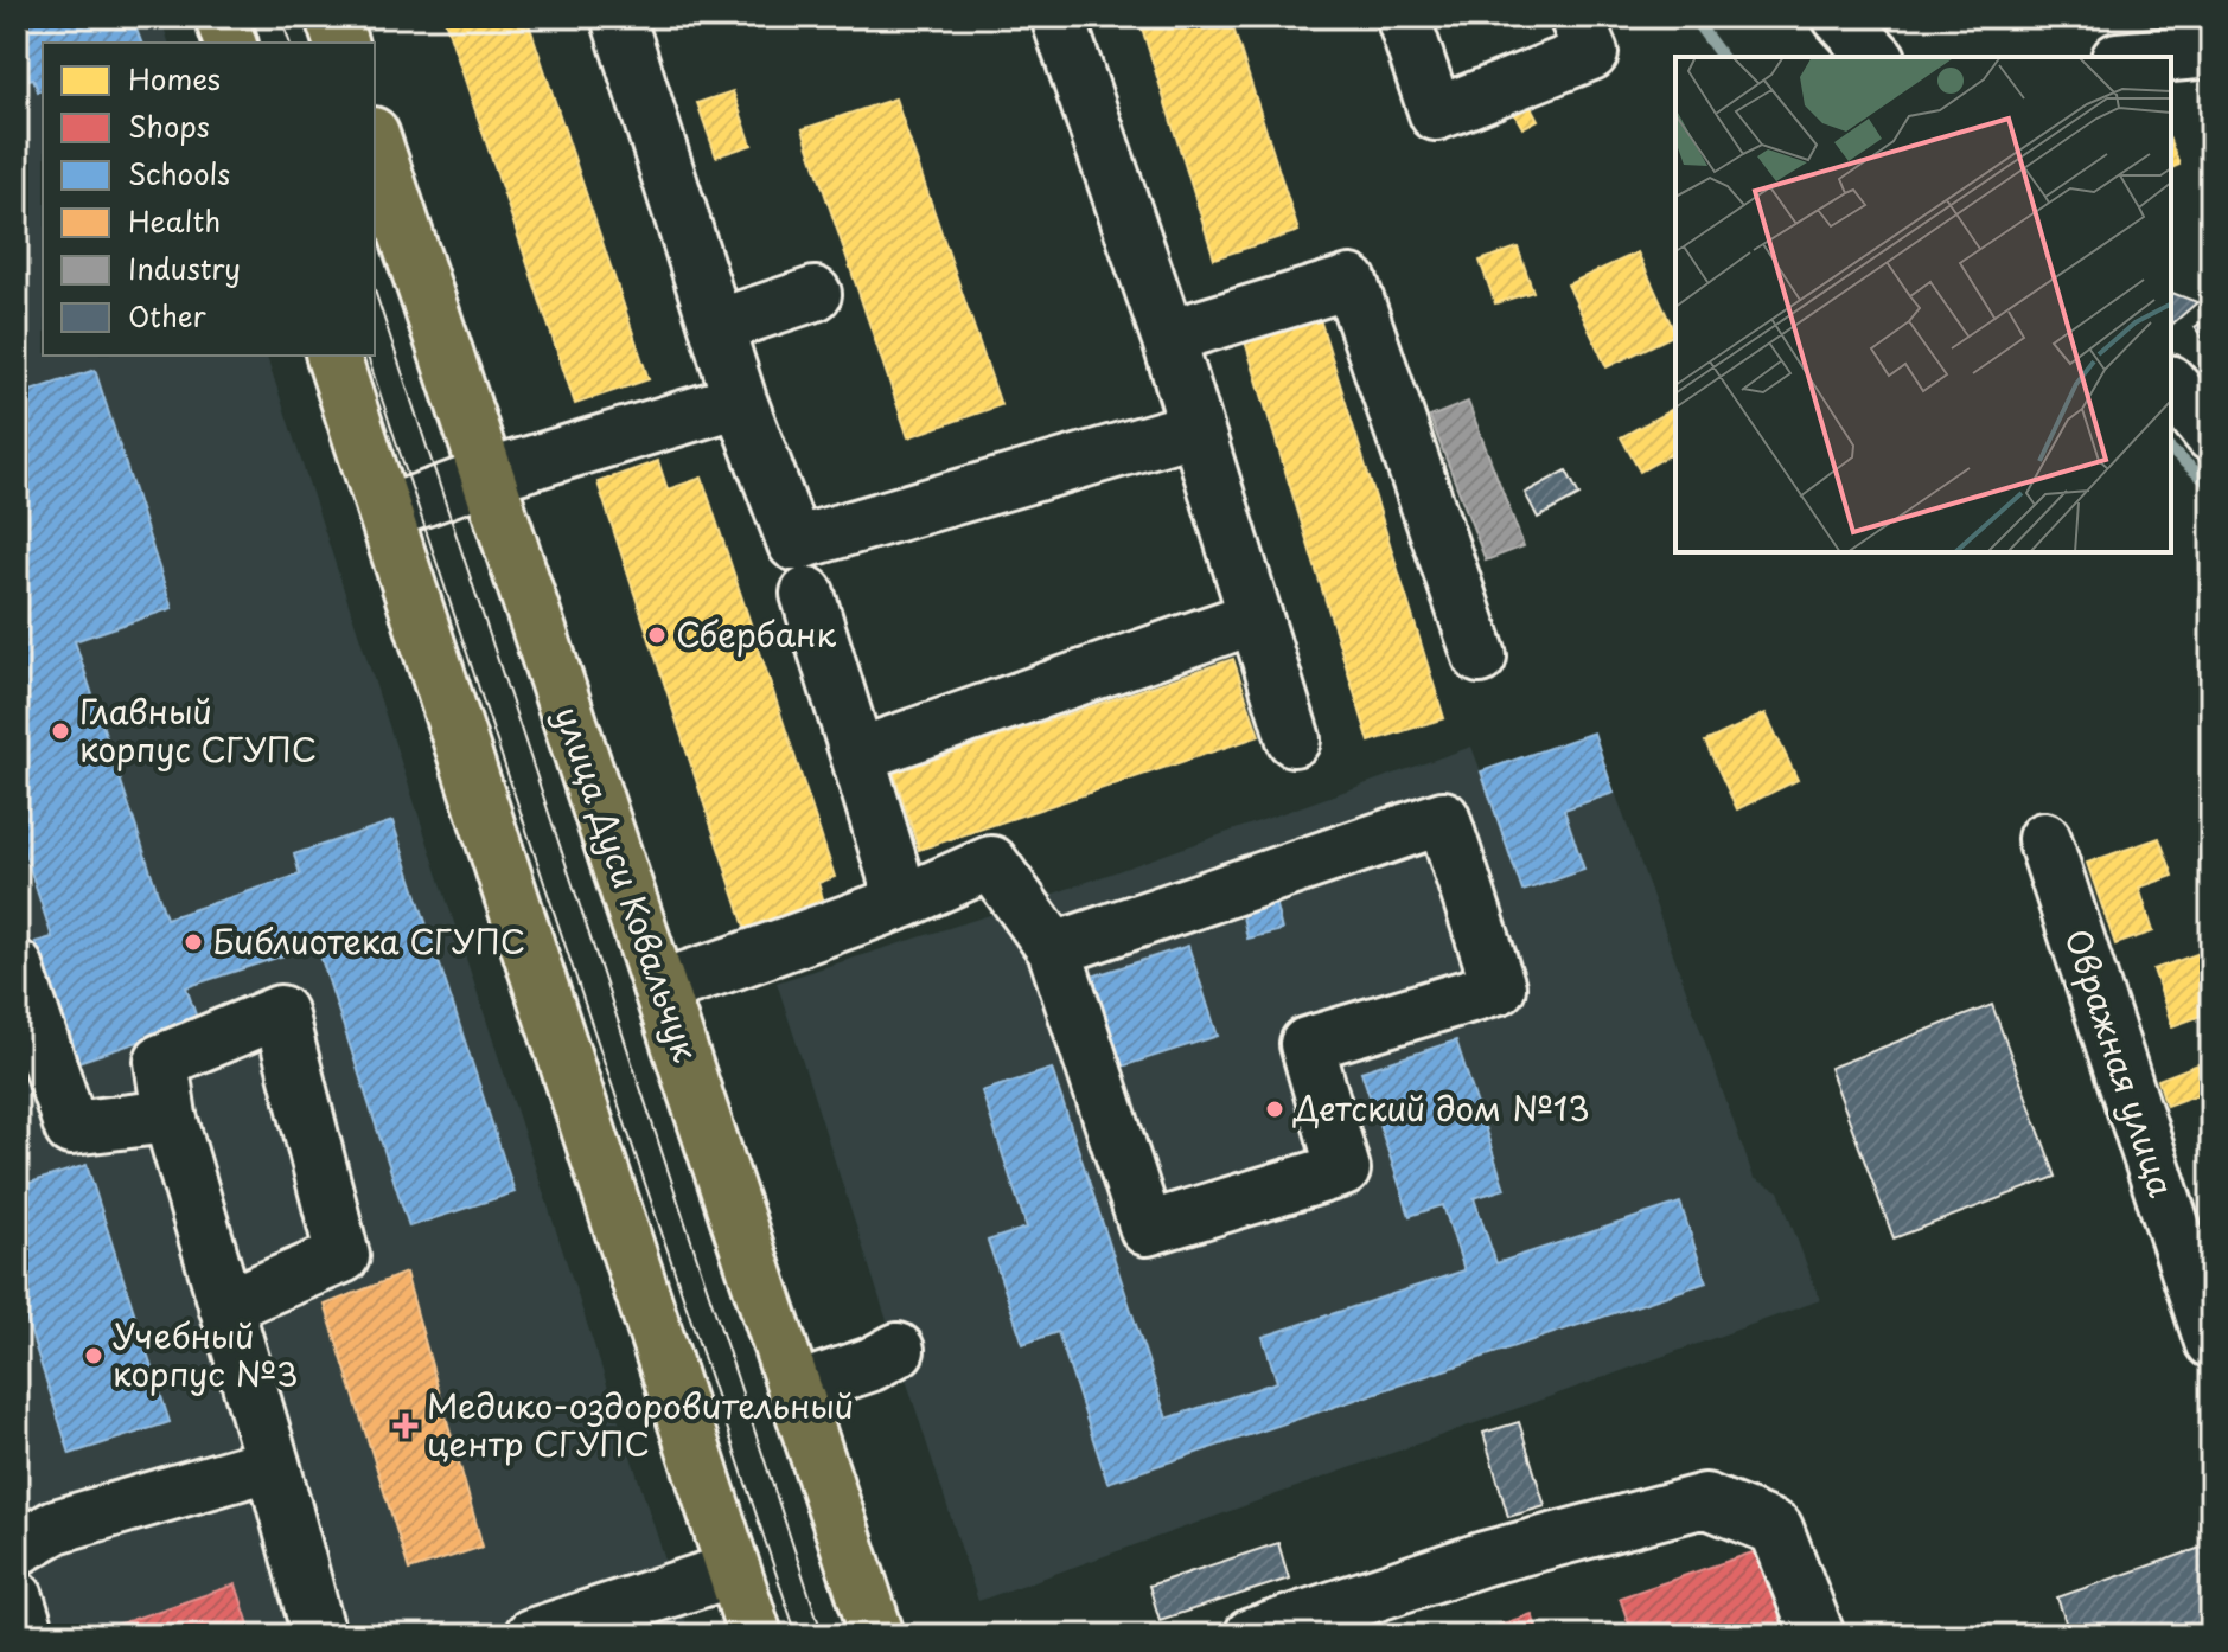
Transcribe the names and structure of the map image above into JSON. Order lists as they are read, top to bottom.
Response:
{
  "streets": {
    "main road": ["улица Дуси Ковальчук"],
    "street": ["Овражная улица"]
  },
  "places": {
    "other": [
      "Сбербанк",
      "Главный корпус СГУПС",
      "Библиотека СГУПС",
      "Детский дом №13",
      "Учебный корпус №3"
    ],
    "health": ["Медико-оздоровительный центр СГУПС"]
  },
  "legend": [
    "Homes",
    "Shops",
    "Schools",
    "Health",
    "Industry",
    "Other"
  ]
}
